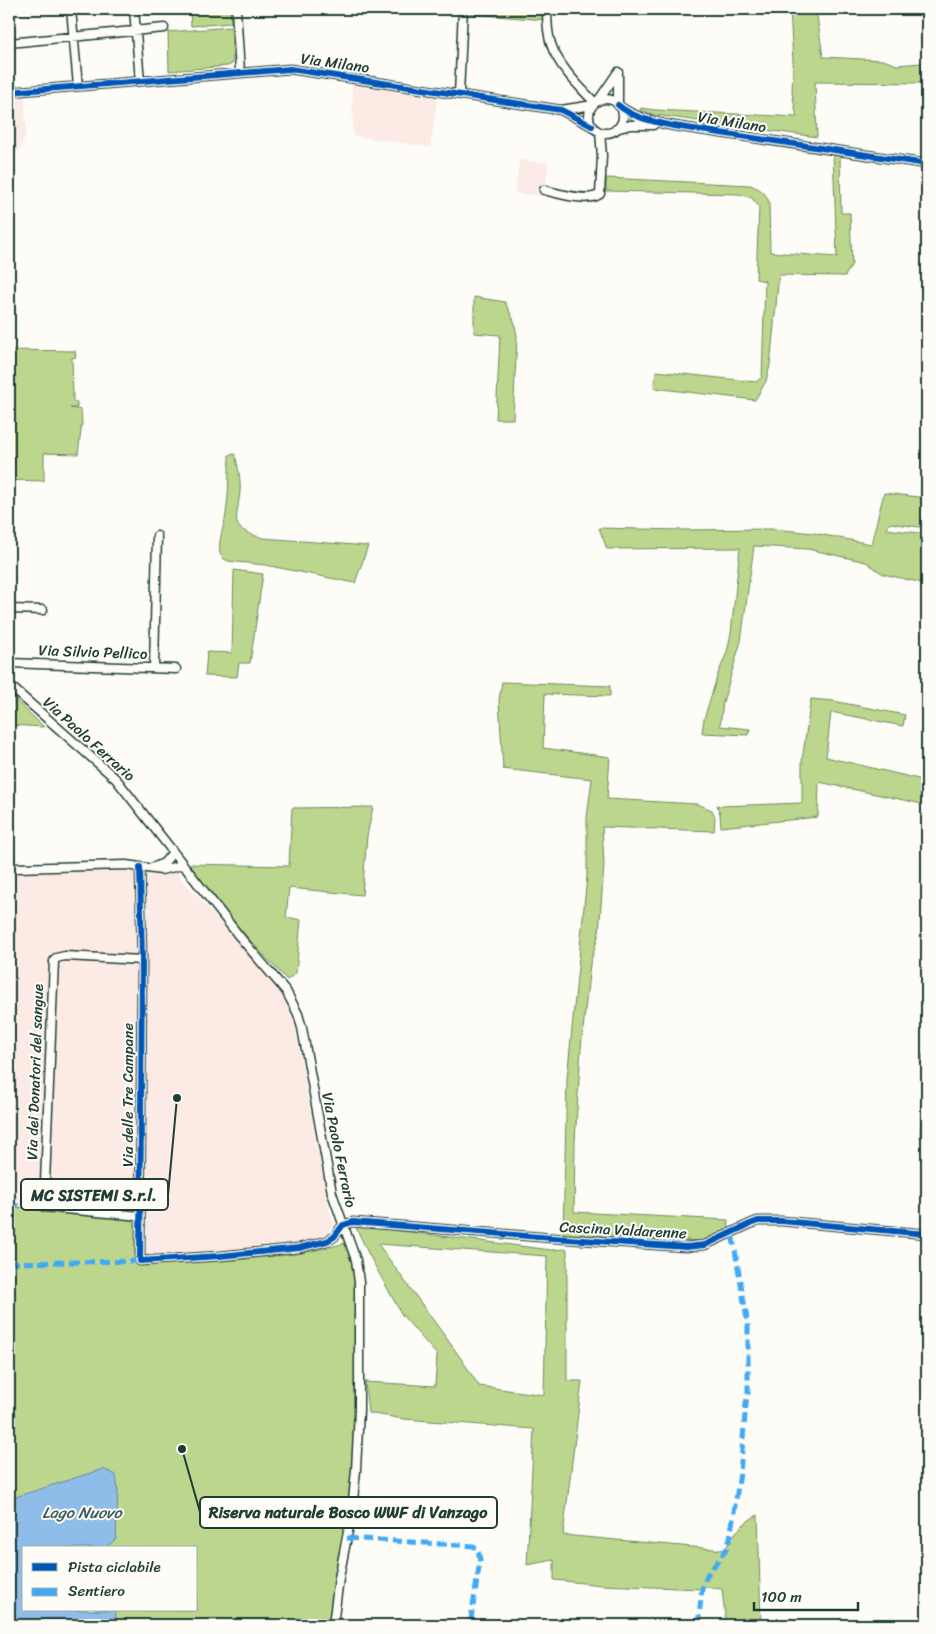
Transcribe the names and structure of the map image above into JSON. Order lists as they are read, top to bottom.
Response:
{
  "streets": {
    "street": [
      "Via Milano",
      "Via Silvio Pellico",
      "Via Paolo Ferrario",
      "Via dei Donatori del sangue",
      "Via delle Tre Campane",
      "Cascina Valdarenne"
    ]
  },
  "crossings": [
    ["Via Paolo Ferrario", "Via delle Tre Campane"],
    ["Via Paolo Ferrario", "Cascina Valdarenne"],
    ["Via dei Donatori del sangue", "Via delle Tre Campane"],
    ["Via delle Tre Campane", "Cascina Valdarenne"]
  ],
  "water": ["Lago Nuovo"],
  "places": ["MC SISTEMI S.r.l.", "Riserva naturale Bosco WWF di Vanzago"],
  "legend": ["Pista ciclabile", "Sentiero"],
  "scale_bar": "100 m"
}
